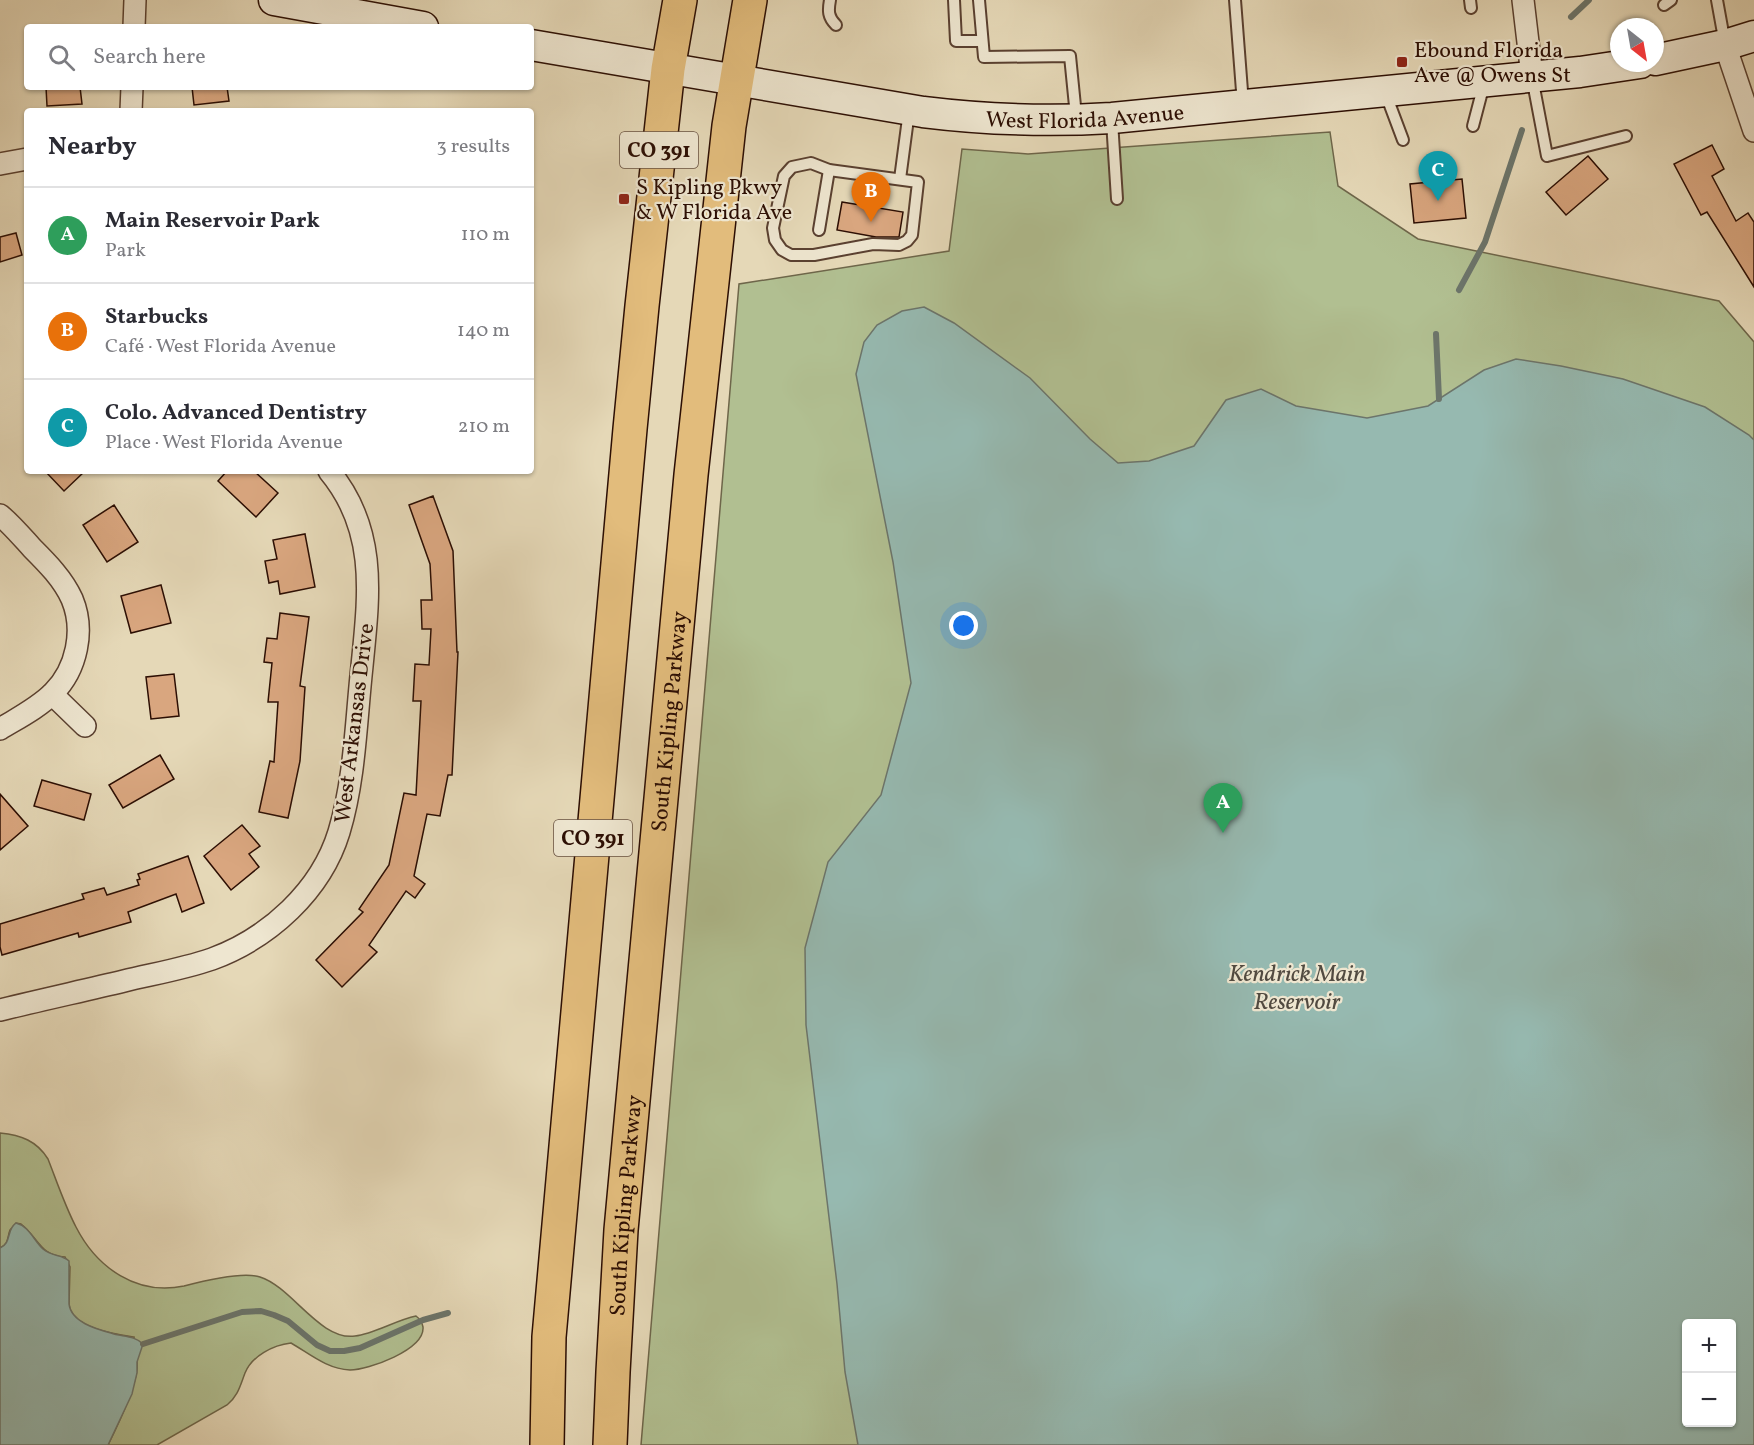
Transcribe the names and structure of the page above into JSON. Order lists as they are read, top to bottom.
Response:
{
  "streets": {
    "main road": ["CO 391", "South Kipling Parkway"],
    "street": ["West Florida Avenue", "West Arkansas Drive"]
  },
  "crossings": [
    ["West Florida Avenue", "CO 391"],
    ["West Florida Avenue", "South Kipling Parkway"]
  ],
  "water": ["Kendrick Main Reservoir"],
  "places": {
    "transit": ["Ebound Florida Ave @ Owens St", "S Kipling Pkwy & W Florida Ave"]
  },
  "north": "bottom right",
  "page": {
    "search": "Search here",
    "heading": ["Nearby", "3 results"],
    "pins": ["C", "B", "A"],
    "list": [
      {
        "mark": "A",
        "name": "Main Reservoir Park",
        "note": "Park",
        "value": "110 m"
      },
      {
        "mark": "B",
        "name": "Starbucks",
        "note": "Café · West Florida Avenue",
        "value": "140 m"
      },
      {
        "mark": "C",
        "name": "Colo. Advanced Dentistry",
        "note": "Place · West Florida Avenue",
        "value": "210 m"
      }
    ],
    "map_buttons": ["+", "−"]
  }
}
